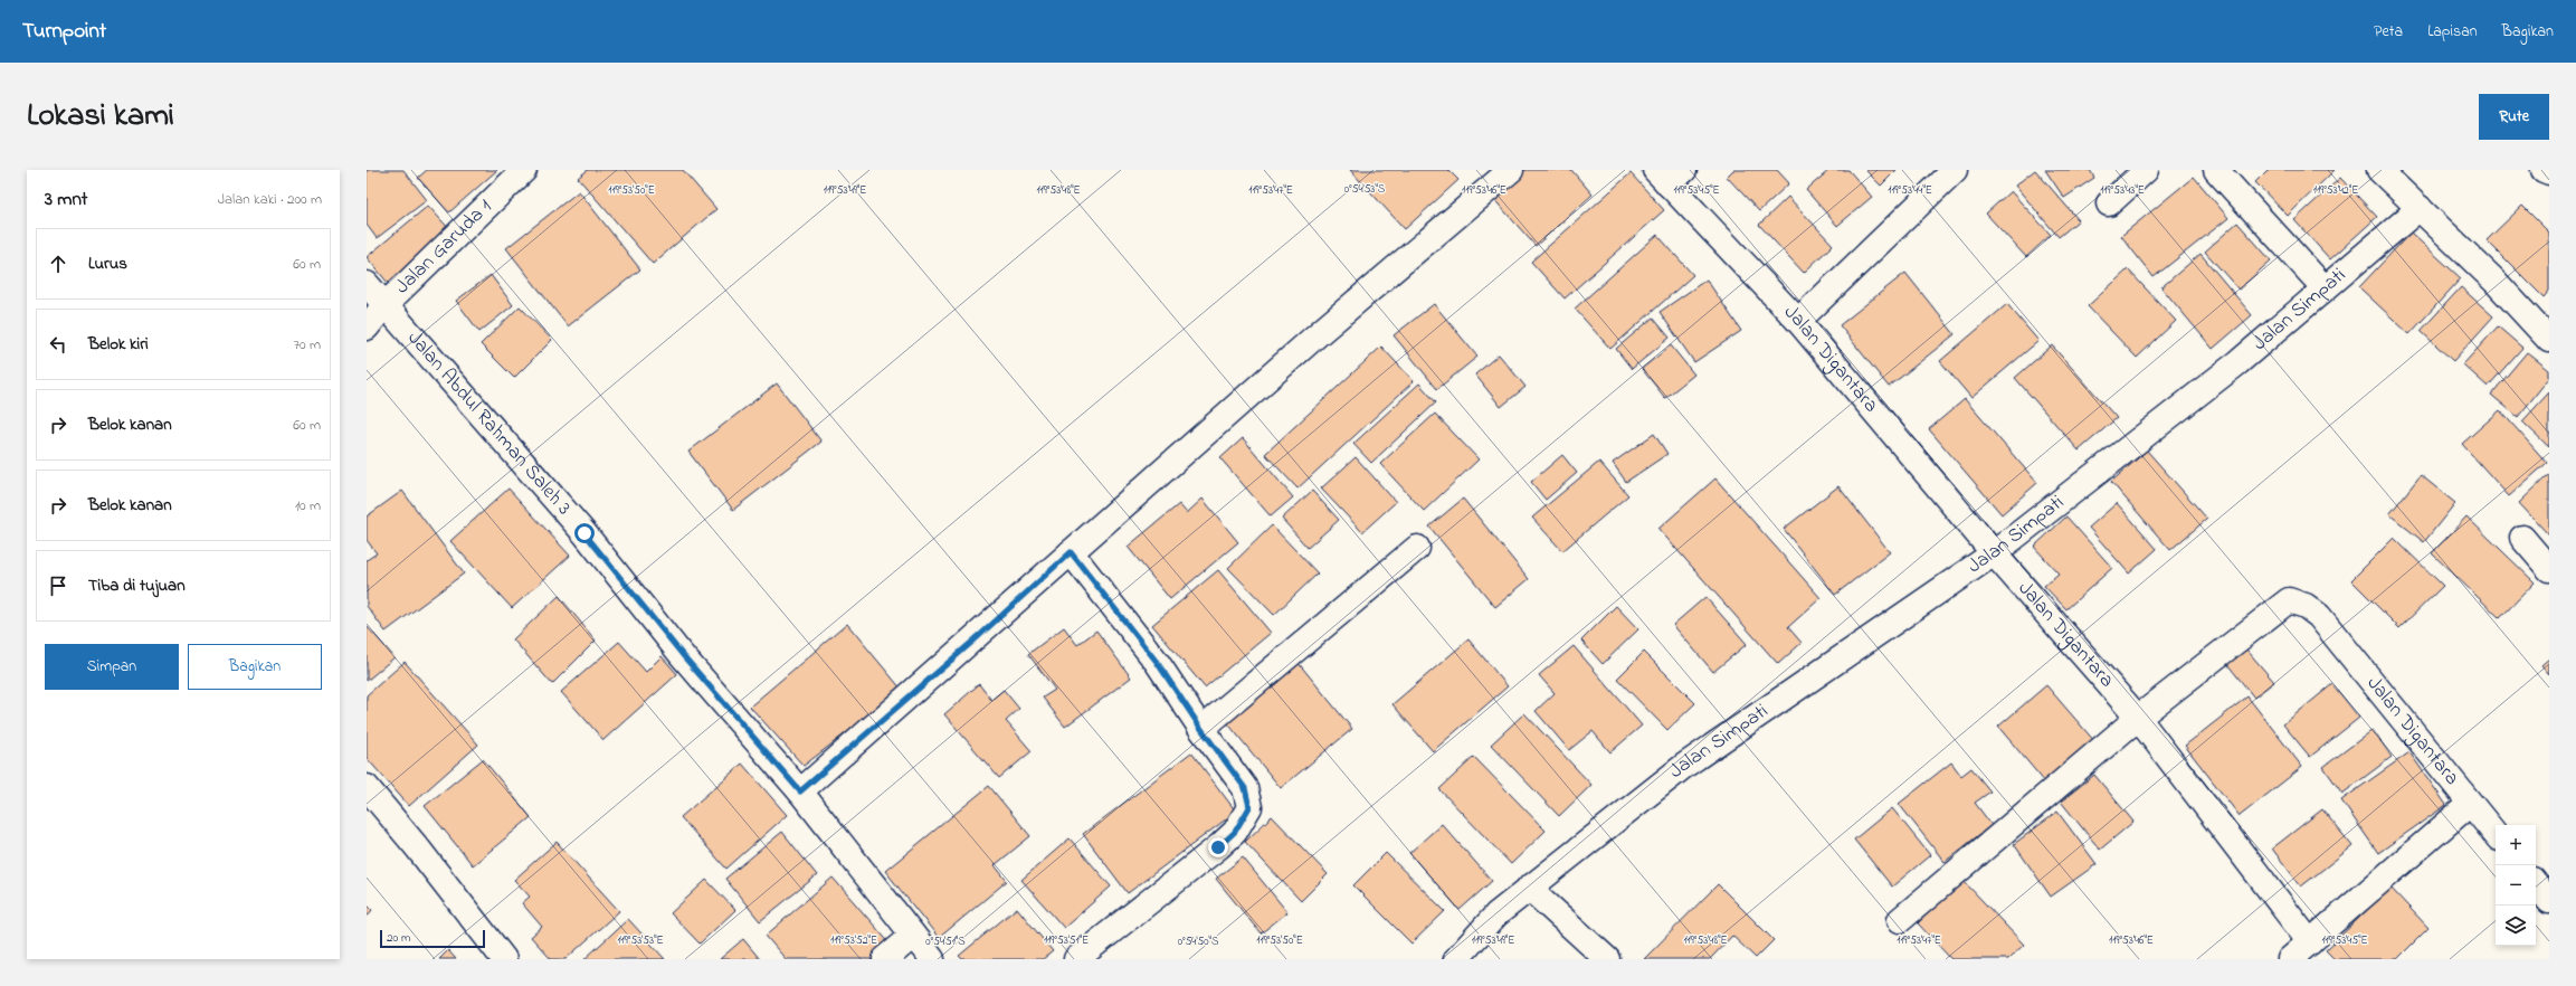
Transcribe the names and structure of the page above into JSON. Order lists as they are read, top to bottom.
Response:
{
  "streets": {
    "street": [
      "Jalan Garuda 1",
      "Jalan Simpati",
      "Jalan Digantara",
      "Jalan Abdul Rahman Saleh 3"
    ]
  },
  "crossings": [
    ["Jalan Garuda 1", "Jalan Abdul Rahman Saleh 3"],
    ["Jalan Simpati", "Jalan Digantara"]
  ],
  "scale_bar": "20 m",
  "page": {
    "header": "Turnpoint",
    "nav": ["Peta", "Lapisan", "Bagikan"],
    "title": "Lokasi kami",
    "buttons": [
      "Rute",
      ["Simpan", "Bagikan"]
    ],
    "heading": ["3 mnt", "Jalan kaki · 200 m"],
    "list": [
      ["Lurus", "60 m"],
      ["Belok kiri", "70 m"],
      ["Belok kanan", "60 m"],
      ["Belok kanan", "10 m"],
      "Tiba di tujuan"
    ],
    "map_buttons": ["+", "−"],
    "scale": "20 m"
  },
  "coordinates": [
    "0°54'53\"S",
    "119°53'50\"E",
    "119°53'49\"E",
    "119°53'48\"E",
    "119°53'47\"E",
    "119°53'46\"E",
    "119°53'45\"E",
    "119°53'44\"E",
    "119°53'43\"E",
    "119°53'42\"E",
    "119°53'53\"E",
    "119°53'52\"E",
    "119°53'51\"E",
    "0°54'51\"S",
    "0°54'50\"S"
  ]
}
